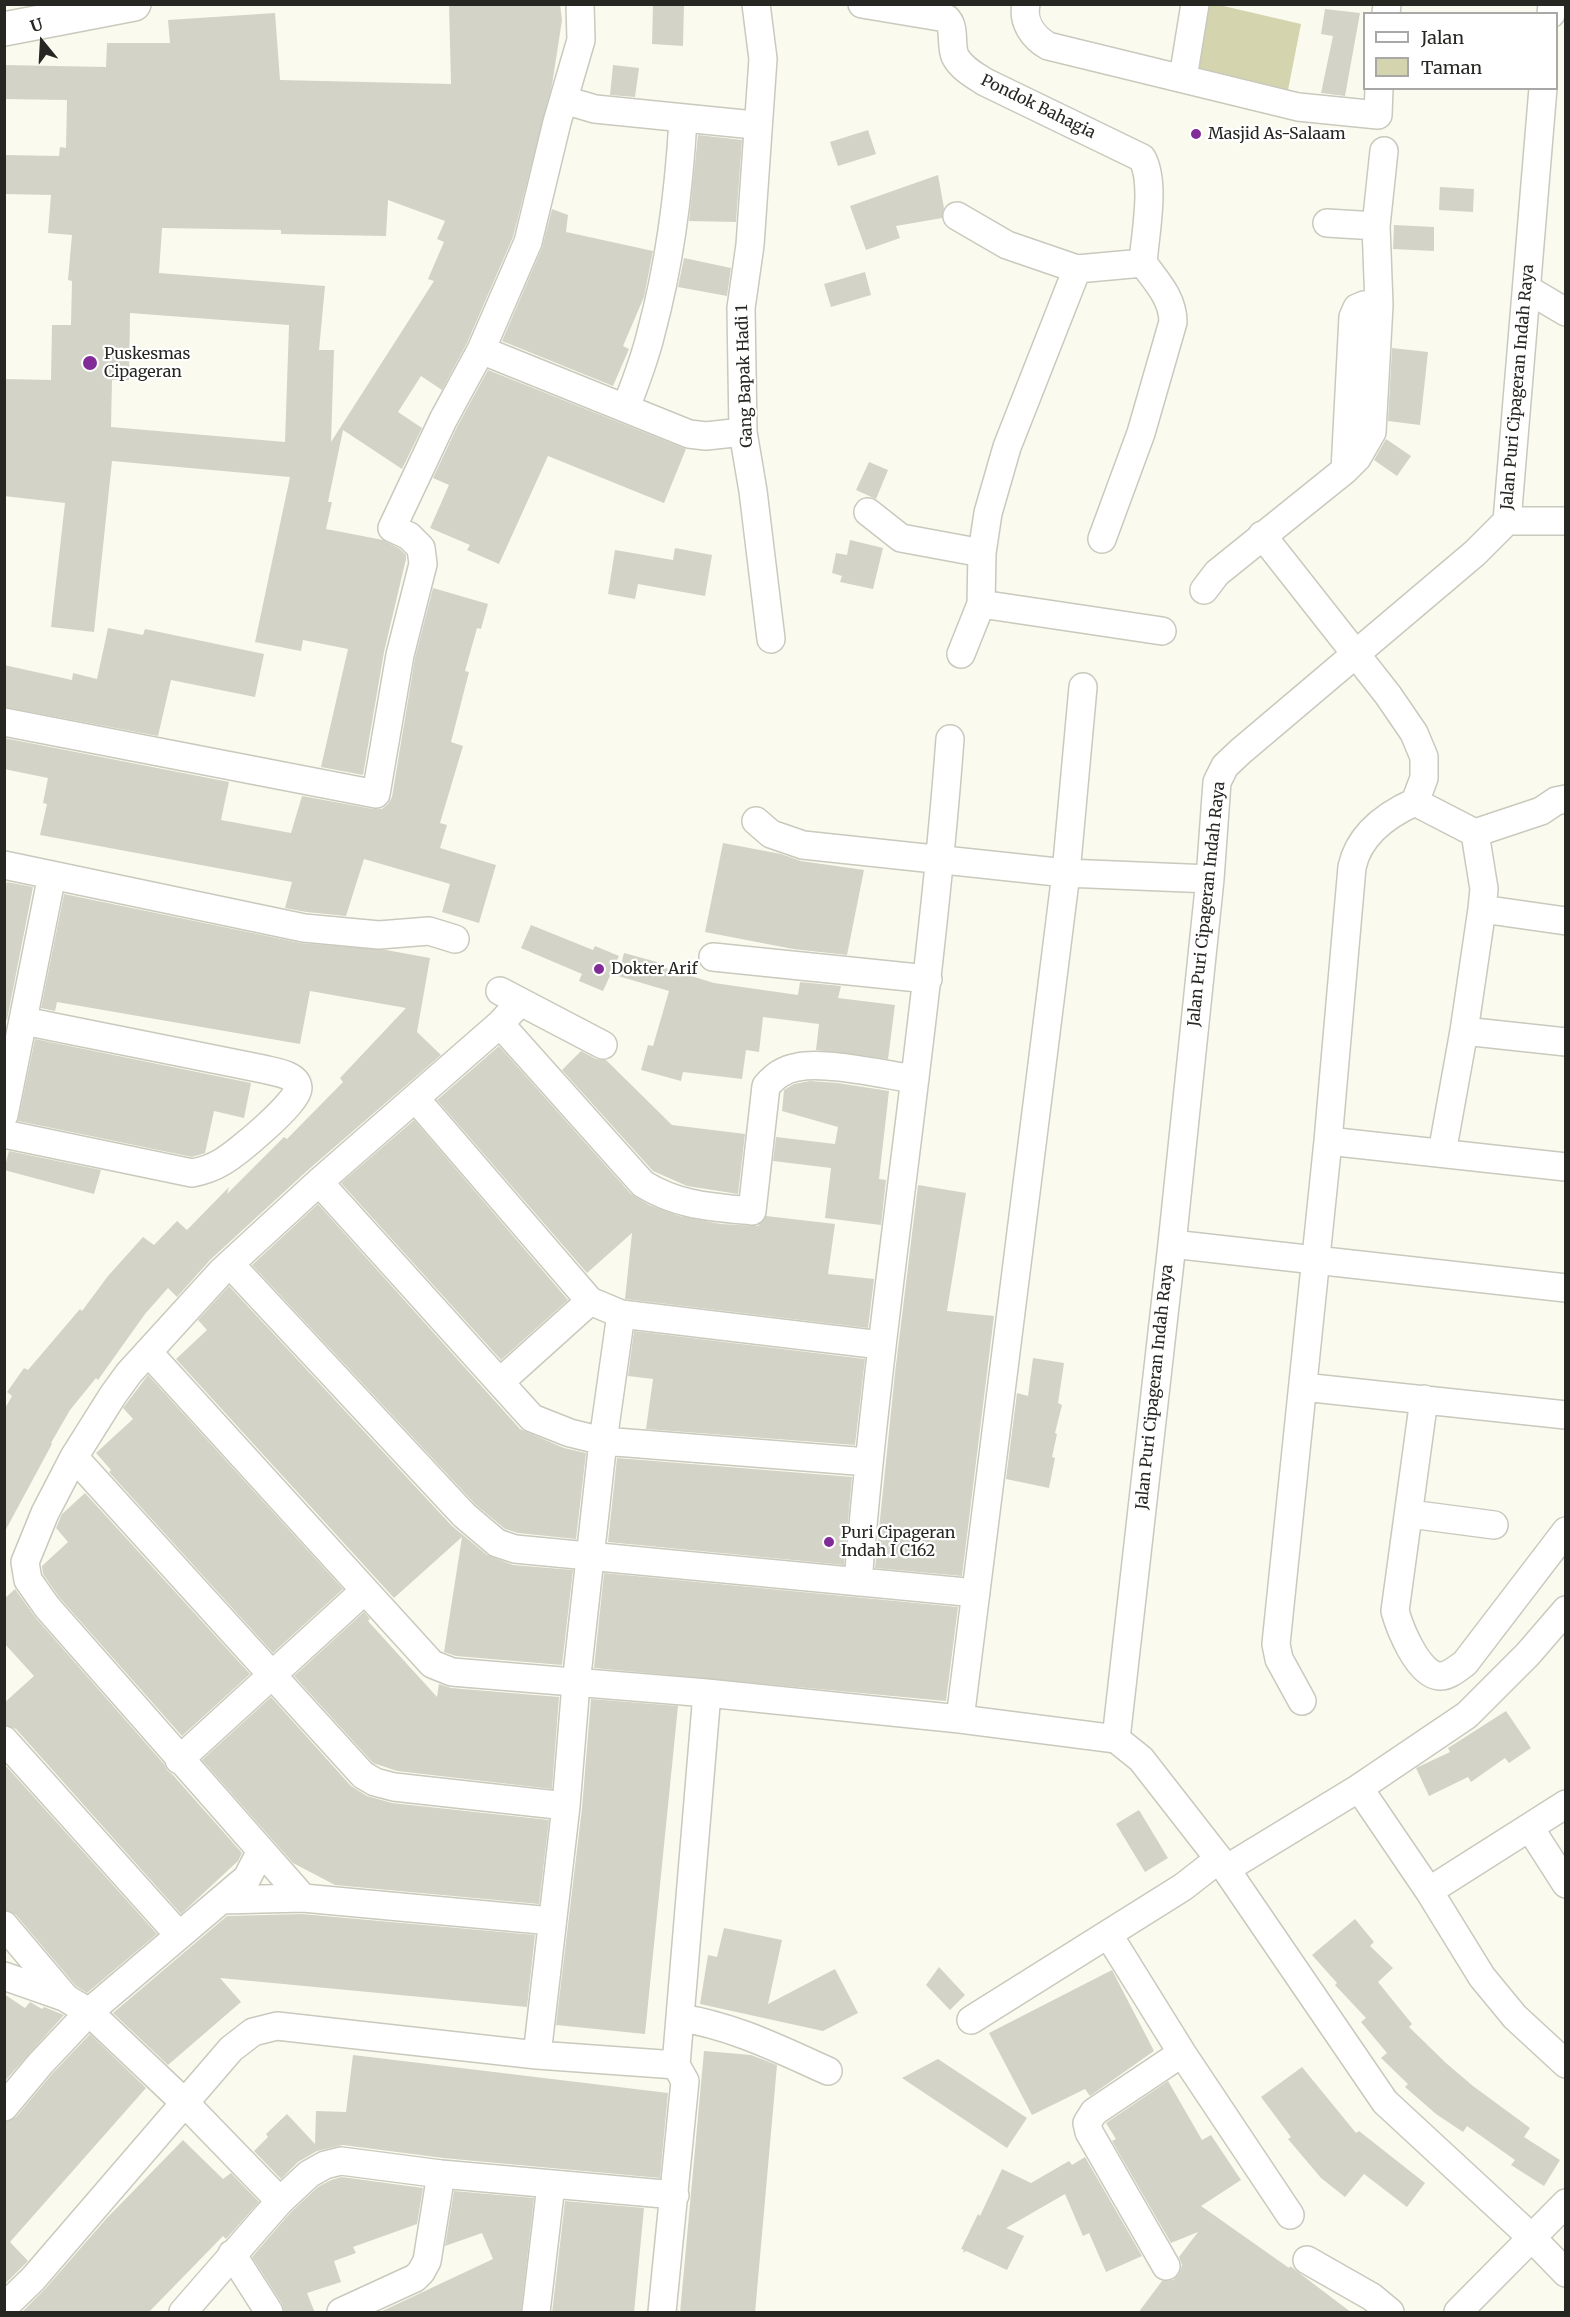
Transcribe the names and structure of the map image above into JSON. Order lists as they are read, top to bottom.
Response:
{
  "streets": {
    "street": ["Pondok Bahagia", "Gang Bapak Hadi 1", "Jalan Puri Cipageran Indah Raya"]
  },
  "places": [
    "Masjid As-Salaam",
    "Puskesmas Cipageran",
    "Dokter Arif",
    "Puri Cipageran Indah I C162"
  ],
  "legend": ["Jalan", "Taman"],
  "north": "top"
}
